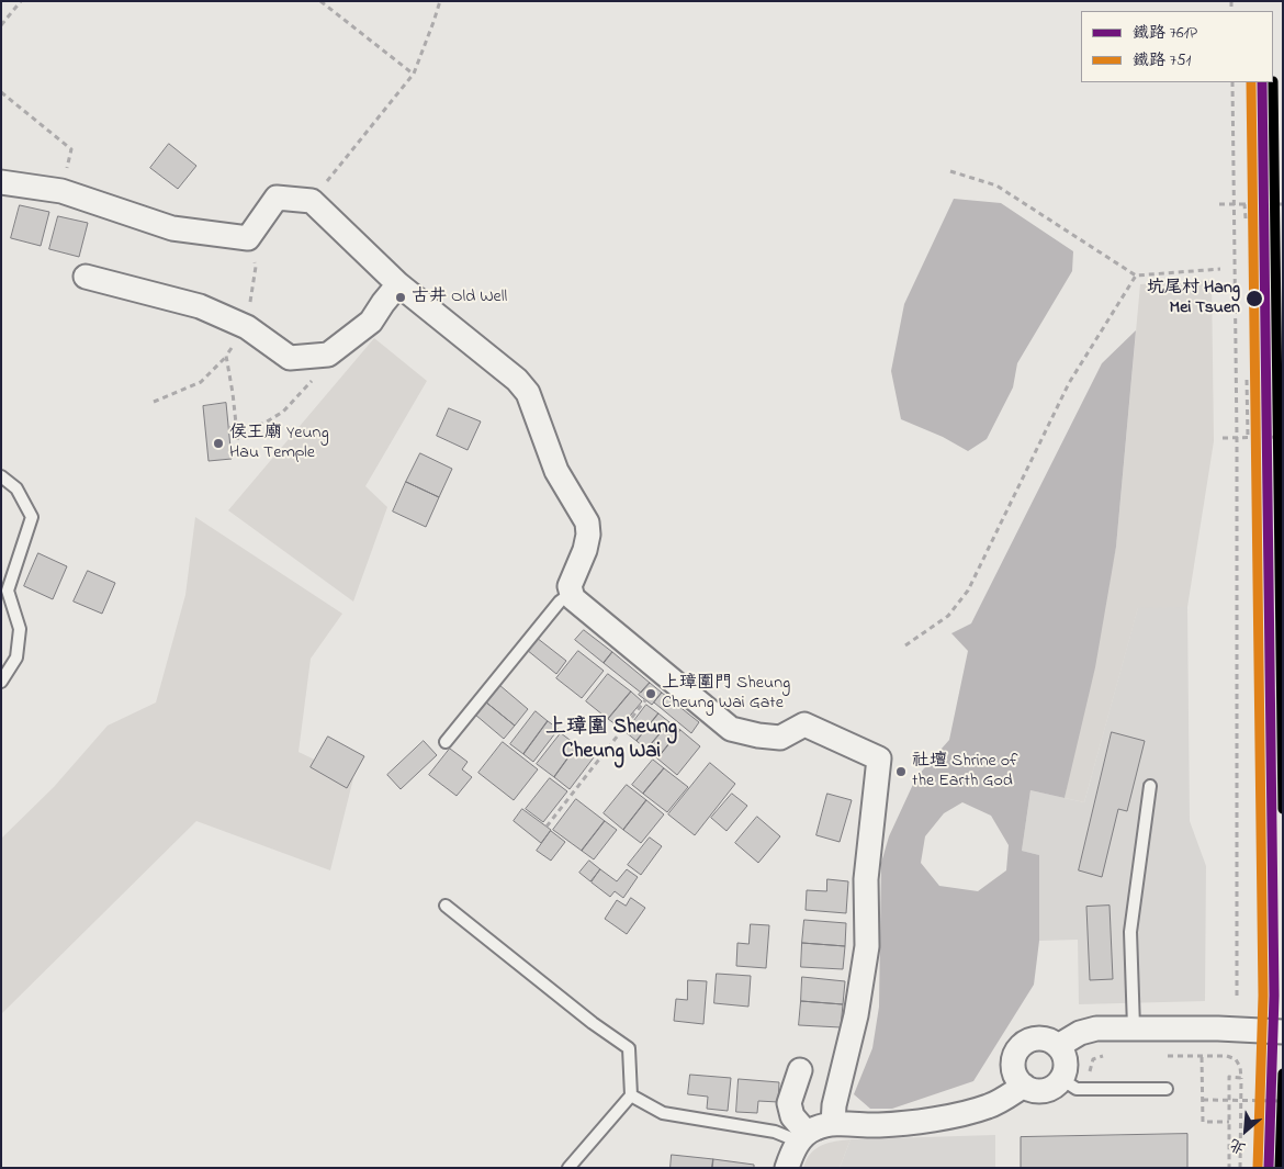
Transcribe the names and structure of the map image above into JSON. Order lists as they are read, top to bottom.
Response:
{
  "districts": ["上璋圍 Sheung Cheung Wai"],
  "places": [
    "古井 Old Well",
    "坑尾村 Hang Mei Tsuen",
    "侯王廟 Yeung Hau Temple",
    "上璋圍門 Sheung Cheung Wai Gate",
    "社壇 Shrine of the Earth God"
  ],
  "lines": ["rail line 761P", "rail line 751"],
  "legend": ["鐵路 761P", "鐵路 751"],
  "north": "bottom left"
}
